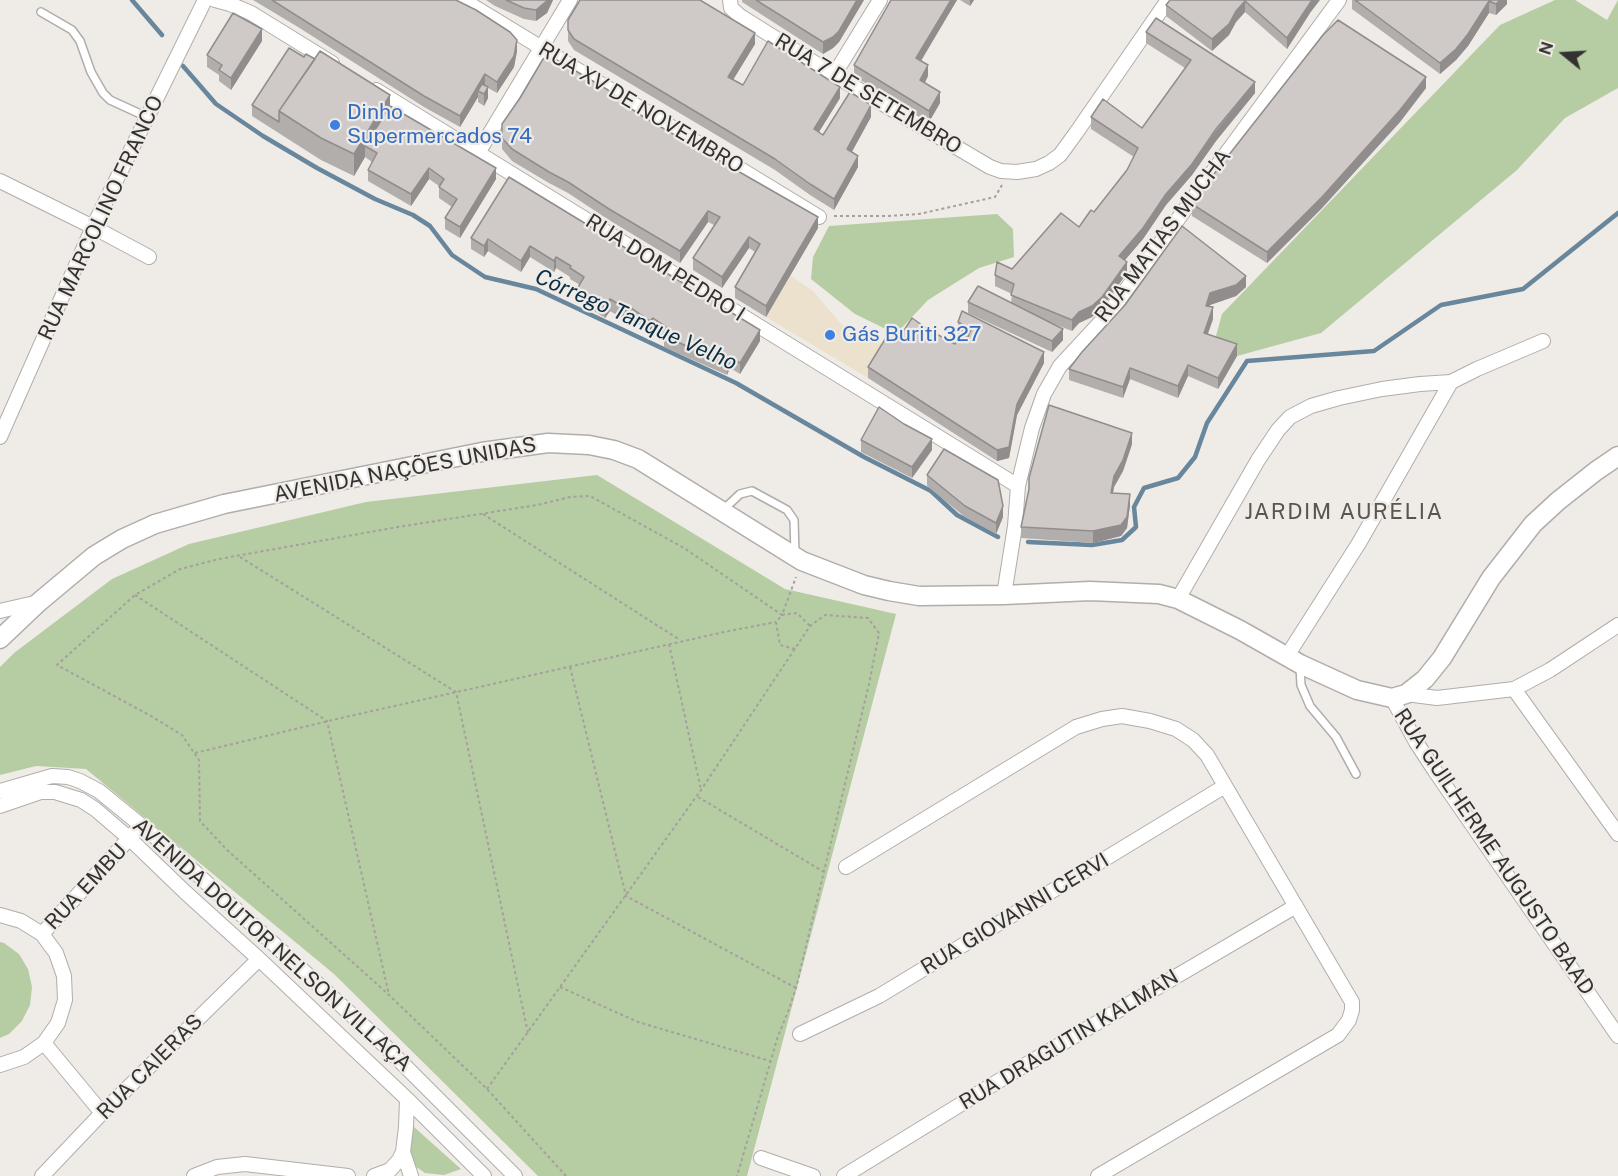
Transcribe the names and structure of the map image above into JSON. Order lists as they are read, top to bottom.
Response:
{
  "streets": {
    "street": [
      "RUA 7 DE SETEMBRO",
      "RUA XV DE NOVEMBRO",
      "RUA MARCOLINO FRANCO",
      "RUA MATIAS MUCHA",
      "RUA DOM PEDRO I",
      "AVENIDA NAÇÕES UNIDAS",
      "RUA GUILHERME AUGUSTO BAAD",
      "RUA EMBU",
      "RUA GIOVANNI CERVI",
      "AVENIDA DOUTOR NELSON VILLAÇA",
      "RUA DRAGUTIN KALMAN",
      "RUA CAIERAS"
    ]
  },
  "crossings": [
    ["RUA MATIAS MUCHA", "RUA DOM PEDRO I"],
    ["AVENIDA NAÇÕES UNIDAS", "RUA GUILHERME AUGUSTO BAAD"],
    ["RUA EMBU", "AVENIDA DOUTOR NELSON VILLAÇA"],
    ["AVENIDA DOUTOR NELSON VILLAÇA", "RUA CAIERAS"]
  ],
  "districts": ["JARDIM AURÉLIA"],
  "water": ["Córrego Tanque Velho"],
  "places": ["Dinho Supermercados 74", "Gás Buriti 327"],
  "north": "left"
}
